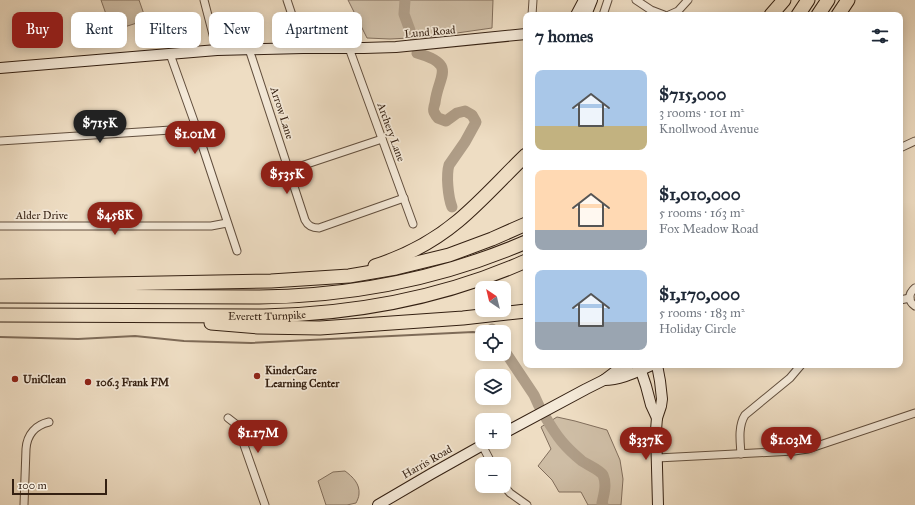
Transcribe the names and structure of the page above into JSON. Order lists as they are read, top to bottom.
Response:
{
  "streets": {
    "highway": ["Everett Turnpike"],
    "street": [
      "Lund Road",
      "Arrow Lane",
      "Archery Lane",
      "Alder Drive",
      "Harris Road"
    ]
  },
  "crossings": [
    ["Lund Road", "Arrow Lane"],
    ["Arrow Lane", "Archery Lane"]
  ],
  "places": ["KinderCare Learning Center", "UniClean", "106.3 Frank FM"],
  "scale_bar": "100 m",
  "north": "top left",
  "page": {
    "chip": [
      "Buy",
      "Rent",
      "Filters",
      "New",
      "Apartment"
    ],
    "heading": "7 homes",
    "list": [
      {
        "name": "$715,000",
        "note": "3 rooms · 101 m² · Knollwood Avenue"
      },
      {
        "name": "$1,010,000",
        "note": "5 rooms · 163 m² · Fox Meadow Road"
      },
      {
        "name": "$1,170,000",
        "note": "5 rooms · 183 m² · Holiday Circle"
      }
    ],
    "price": [
      "$715K",
      "$1.01M",
      "$535K",
      "$458K",
      "$1.17M",
      "$337K",
      "$1.03M"
    ],
    "map_buttons": ["+", "−"],
    "scale": "100 m"
  }
}
